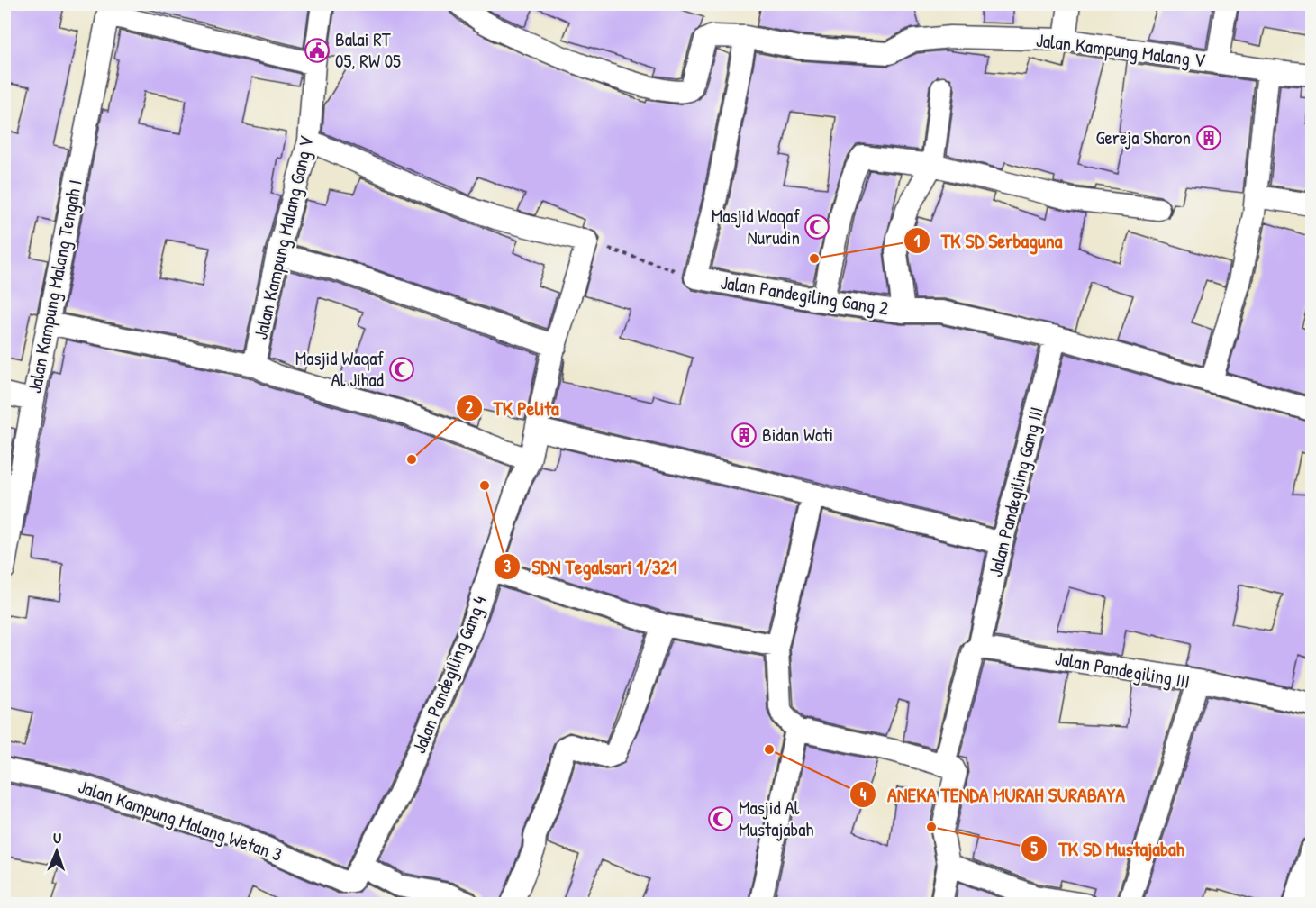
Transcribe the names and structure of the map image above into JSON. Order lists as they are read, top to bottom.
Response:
{
  "streets": {
    "street": [
      "Jalan Kampung Malang V",
      "Jalan Kampung Malang Gang V",
      "Jalan Kampung Malang Tengah I",
      "Jalan Pandegiling Gang 2",
      "Jalan Pandegiling Gang III",
      "Jalan Pandegiling III",
      "Jalan Pandegiling Gang 4",
      "Jalan Kampung Malang Wetan 3"
    ]
  },
  "crossings": [
    ["Jalan Pandegiling Gang 2", "Jalan Pandegiling Gang III"],
    ["Jalan Pandegiling Gang 2", "Jalan Pandegiling Gang 4"],
    ["Jalan Pandegiling Gang III", "Jalan Pandegiling III"],
    ["Jalan Pandegiling Gang 4", "Jalan Kampung Malang Wetan 3"]
  ],
  "places": {
    "public building": ["Balai RT 05, RW 05"],
    "building": ["Gereja Sharon", "Bidan Wati"],
    "mosque": ["Masjid Waqaf Nurudin", "Masjid Waqaf Al Jihad", "Masjid Al Mustajabah"],
    "other": [
      "TK SD Serbaguna",
      "TK Pelita",
      "SDN Tegalsari 1/321",
      "ANEKA TENDA MURAH SURABAYA",
      "TK SD Mustajabah"
    ]
  },
  "north": "top"
}
